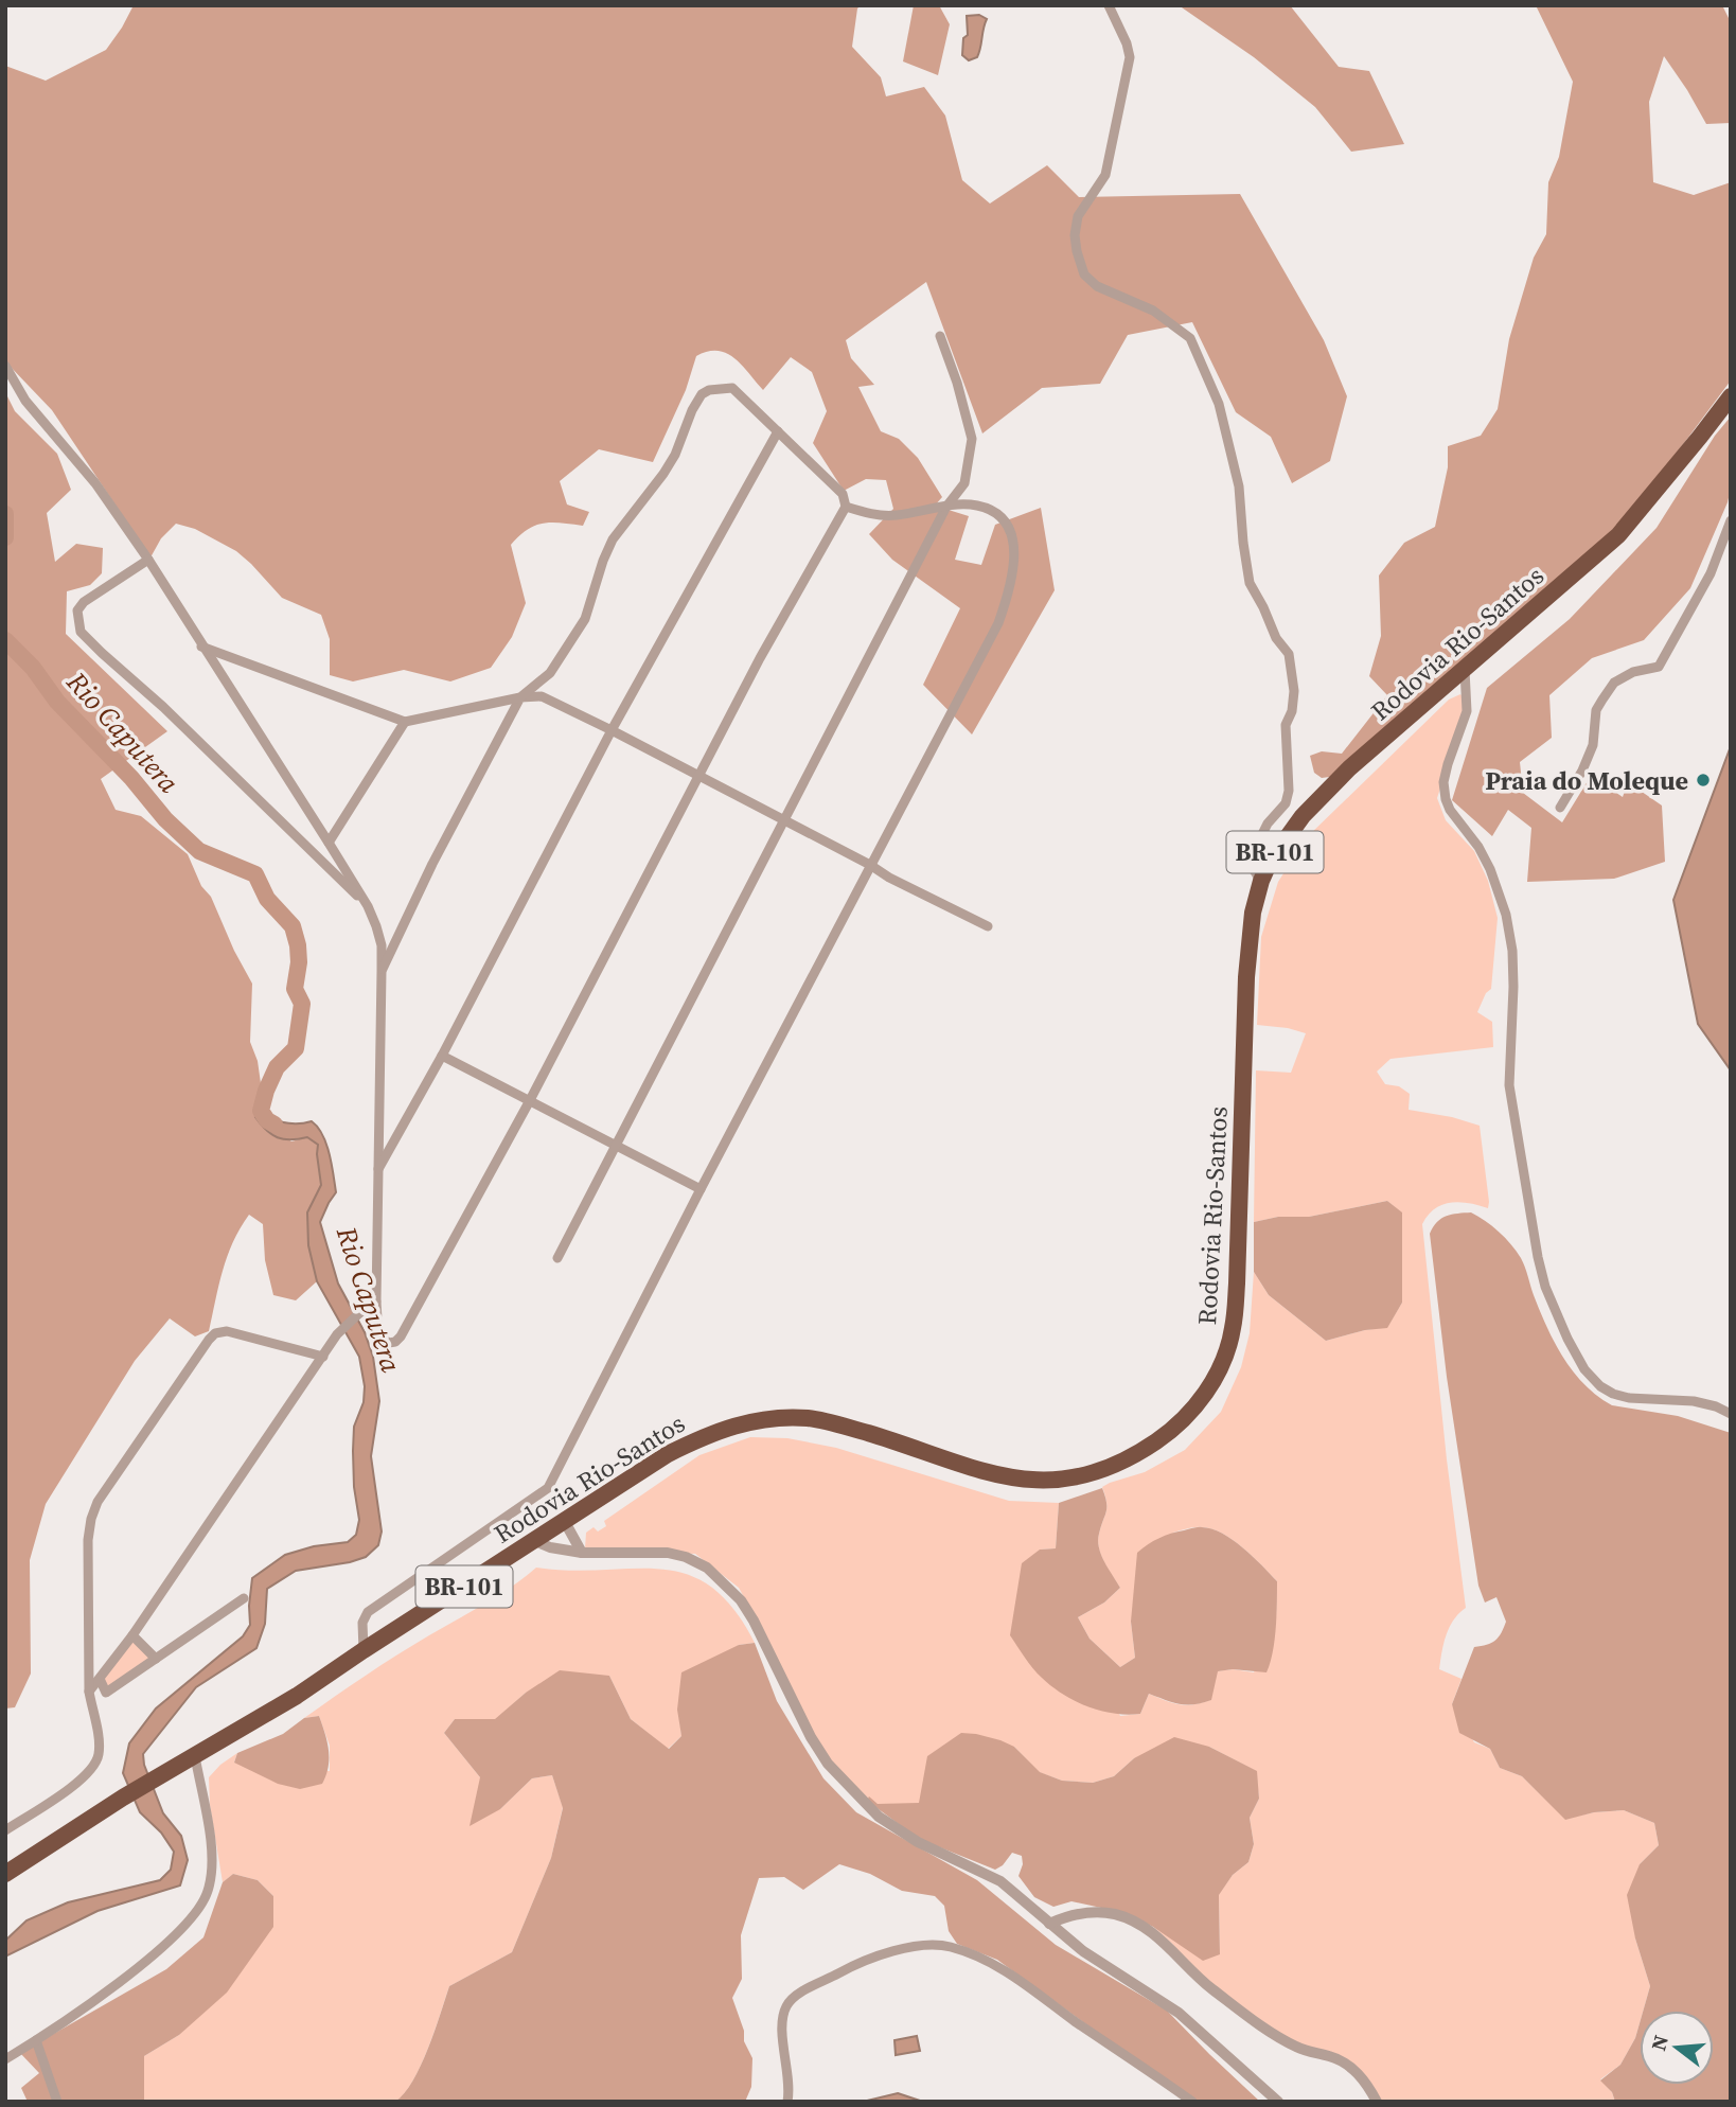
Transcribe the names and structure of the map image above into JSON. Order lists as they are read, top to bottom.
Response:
{
  "streets": {
    "highway": ["Rodovia Rio-Santos", "BR-101"]
  },
  "water": ["Rio Caputera"],
  "places": ["Praia do Moleque"],
  "north": "left"
}
